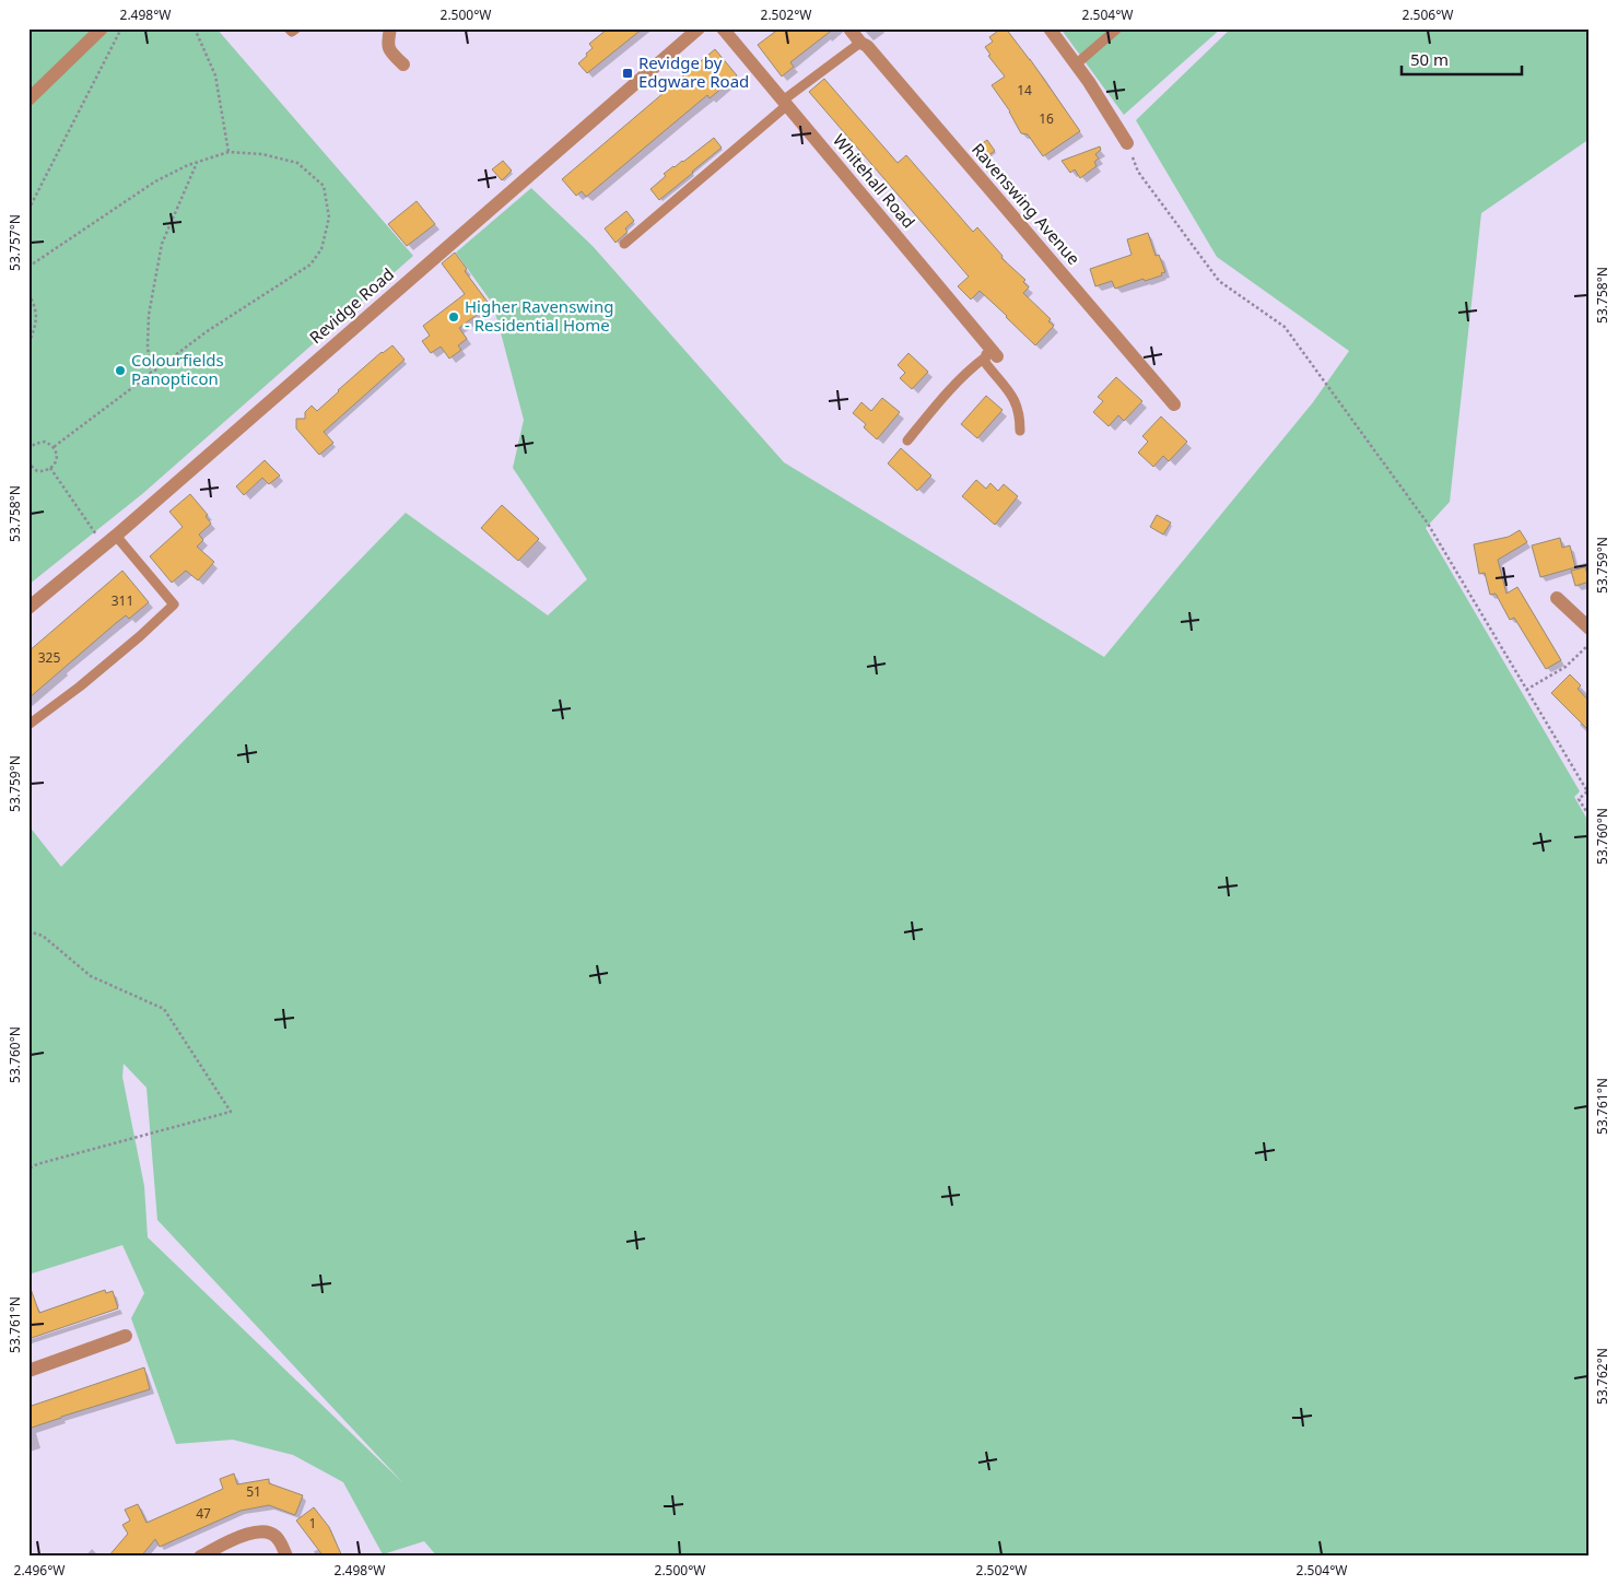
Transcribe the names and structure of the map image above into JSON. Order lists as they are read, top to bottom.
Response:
{
  "streets": {
    "street": ["Whitehall Road", "Ravenswing Avenue", "Revidge Road"]
  },
  "places": {
    "transit": ["Revidge by Edgware Road"],
    "other": ["Higher Ravenswing - Residential Home", "Colourfields Panopticon"]
  },
  "house_numbers": [
    "14",
    "16",
    "311",
    "325",
    "51",
    "47",
    "1"
  ],
  "scale_bar": "50 m",
  "coordinates": [
    "2.498°W",
    "2.500°W",
    "2.502°W",
    "2.504°W",
    "2.506°W",
    "53.757°N",
    "53.758°N",
    "53.759°N",
    "53.760°N",
    "53.761°N",
    "53.762°N",
    "2.496°W"
  ]
}
